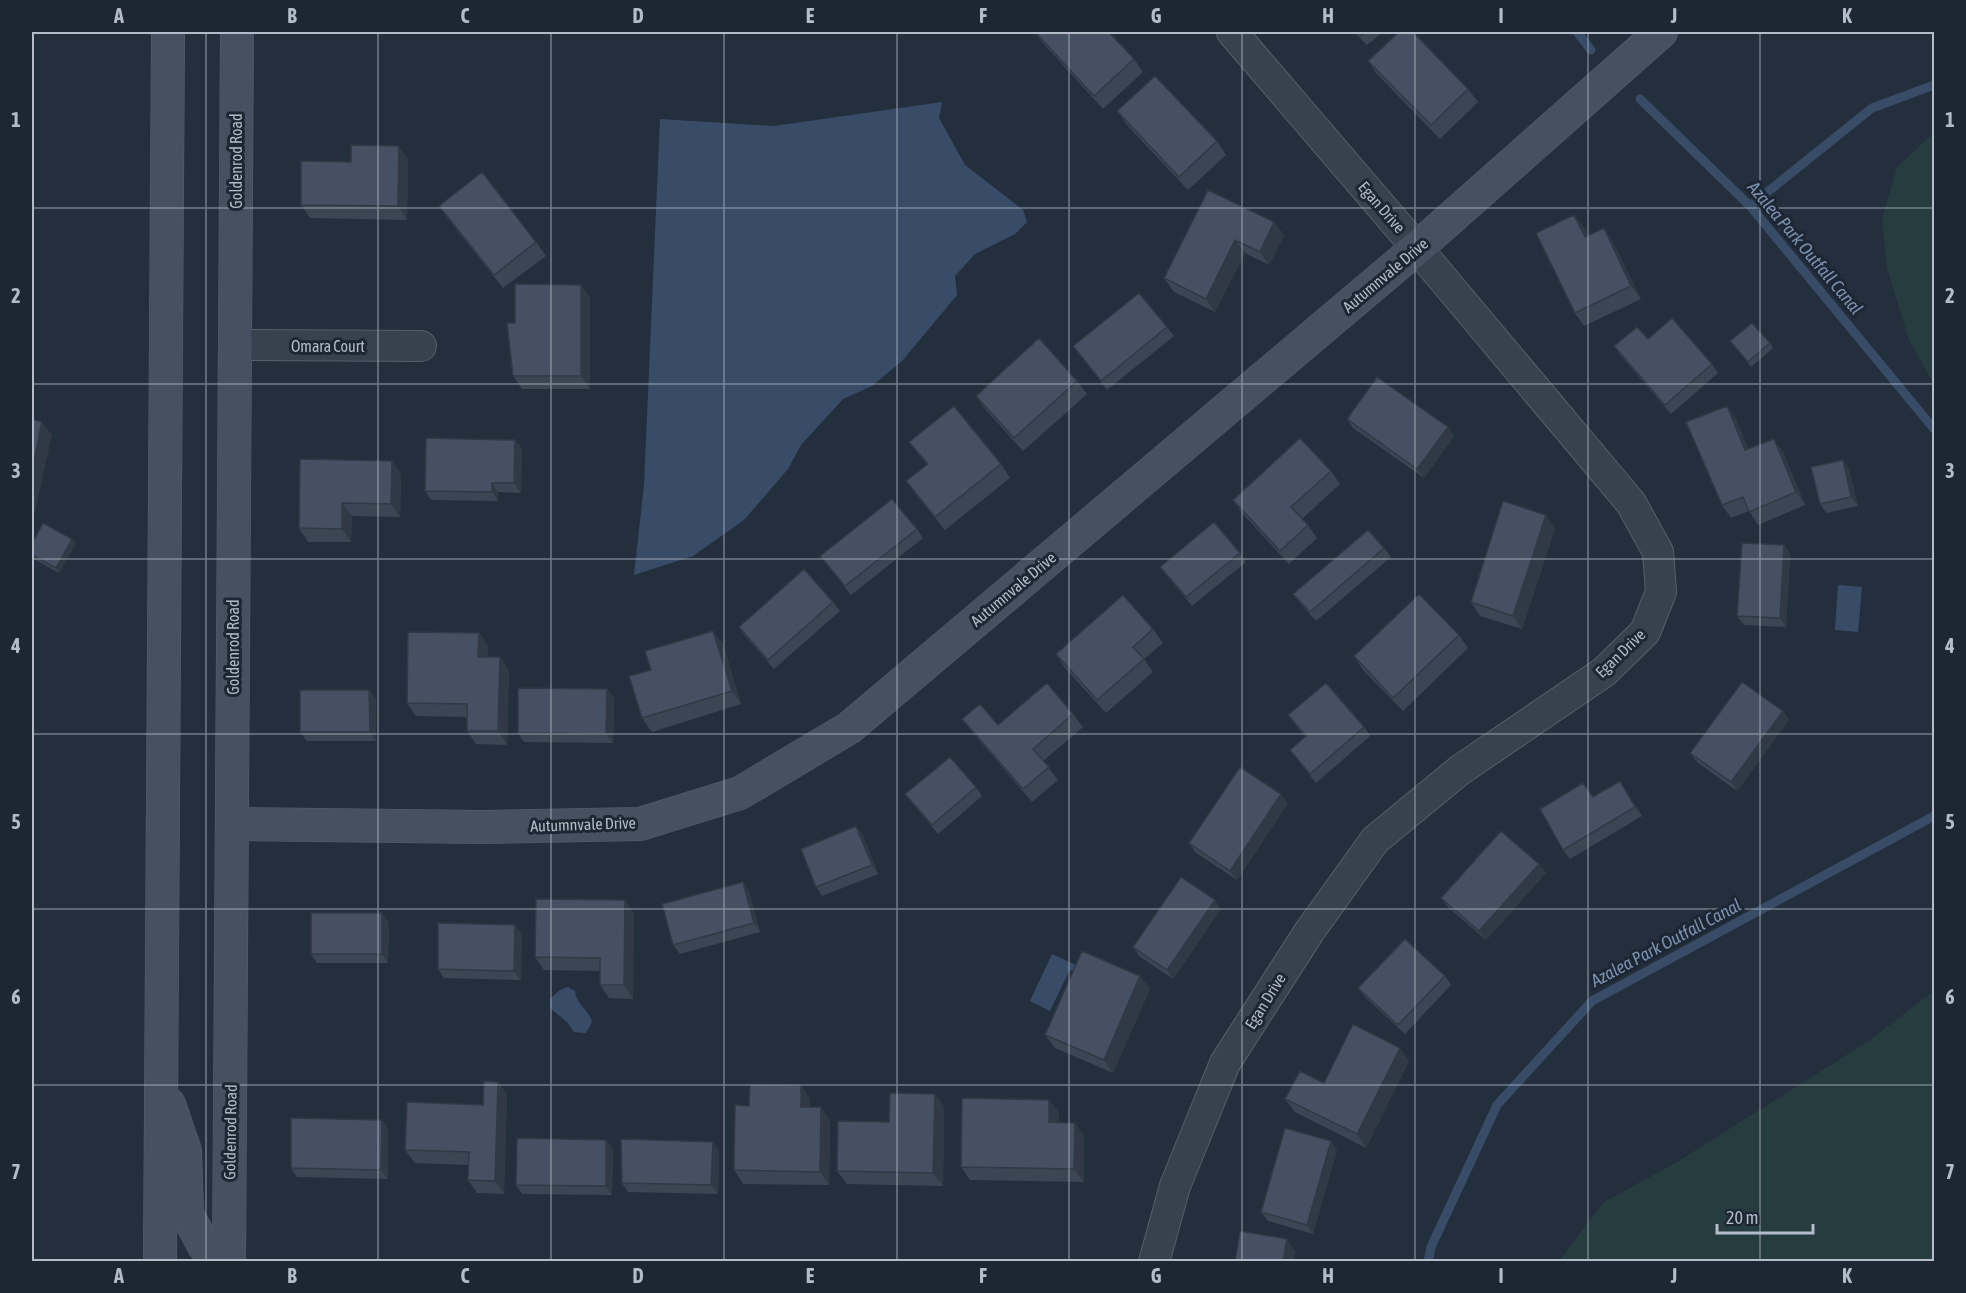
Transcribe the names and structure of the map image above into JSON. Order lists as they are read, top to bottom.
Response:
{
  "streets": {
    "main road": ["Goldenrod Road", "Autumnvale Drive"],
    "street": ["Egan Drive", "Omara Court"]
  },
  "crossings": [
    ["Goldenrod Road", "Autumnvale Drive"],
    ["Goldenrod Road", "Omara Court"],
    ["Egan Drive", "Autumnvale Drive"]
  ],
  "water": ["Azalea Park Outfall Canal"],
  "scale_bar": "20 m",
  "grid": {
    "columns": [
      "A",
      "B",
      "C",
      "D",
      "E",
      "F",
      "G",
      "H",
      "I",
      "J",
      "K"
    ],
    "rows": [
      "1",
      "2",
      "3",
      "4",
      "5",
      "6",
      "7"
    ]
  }
}
